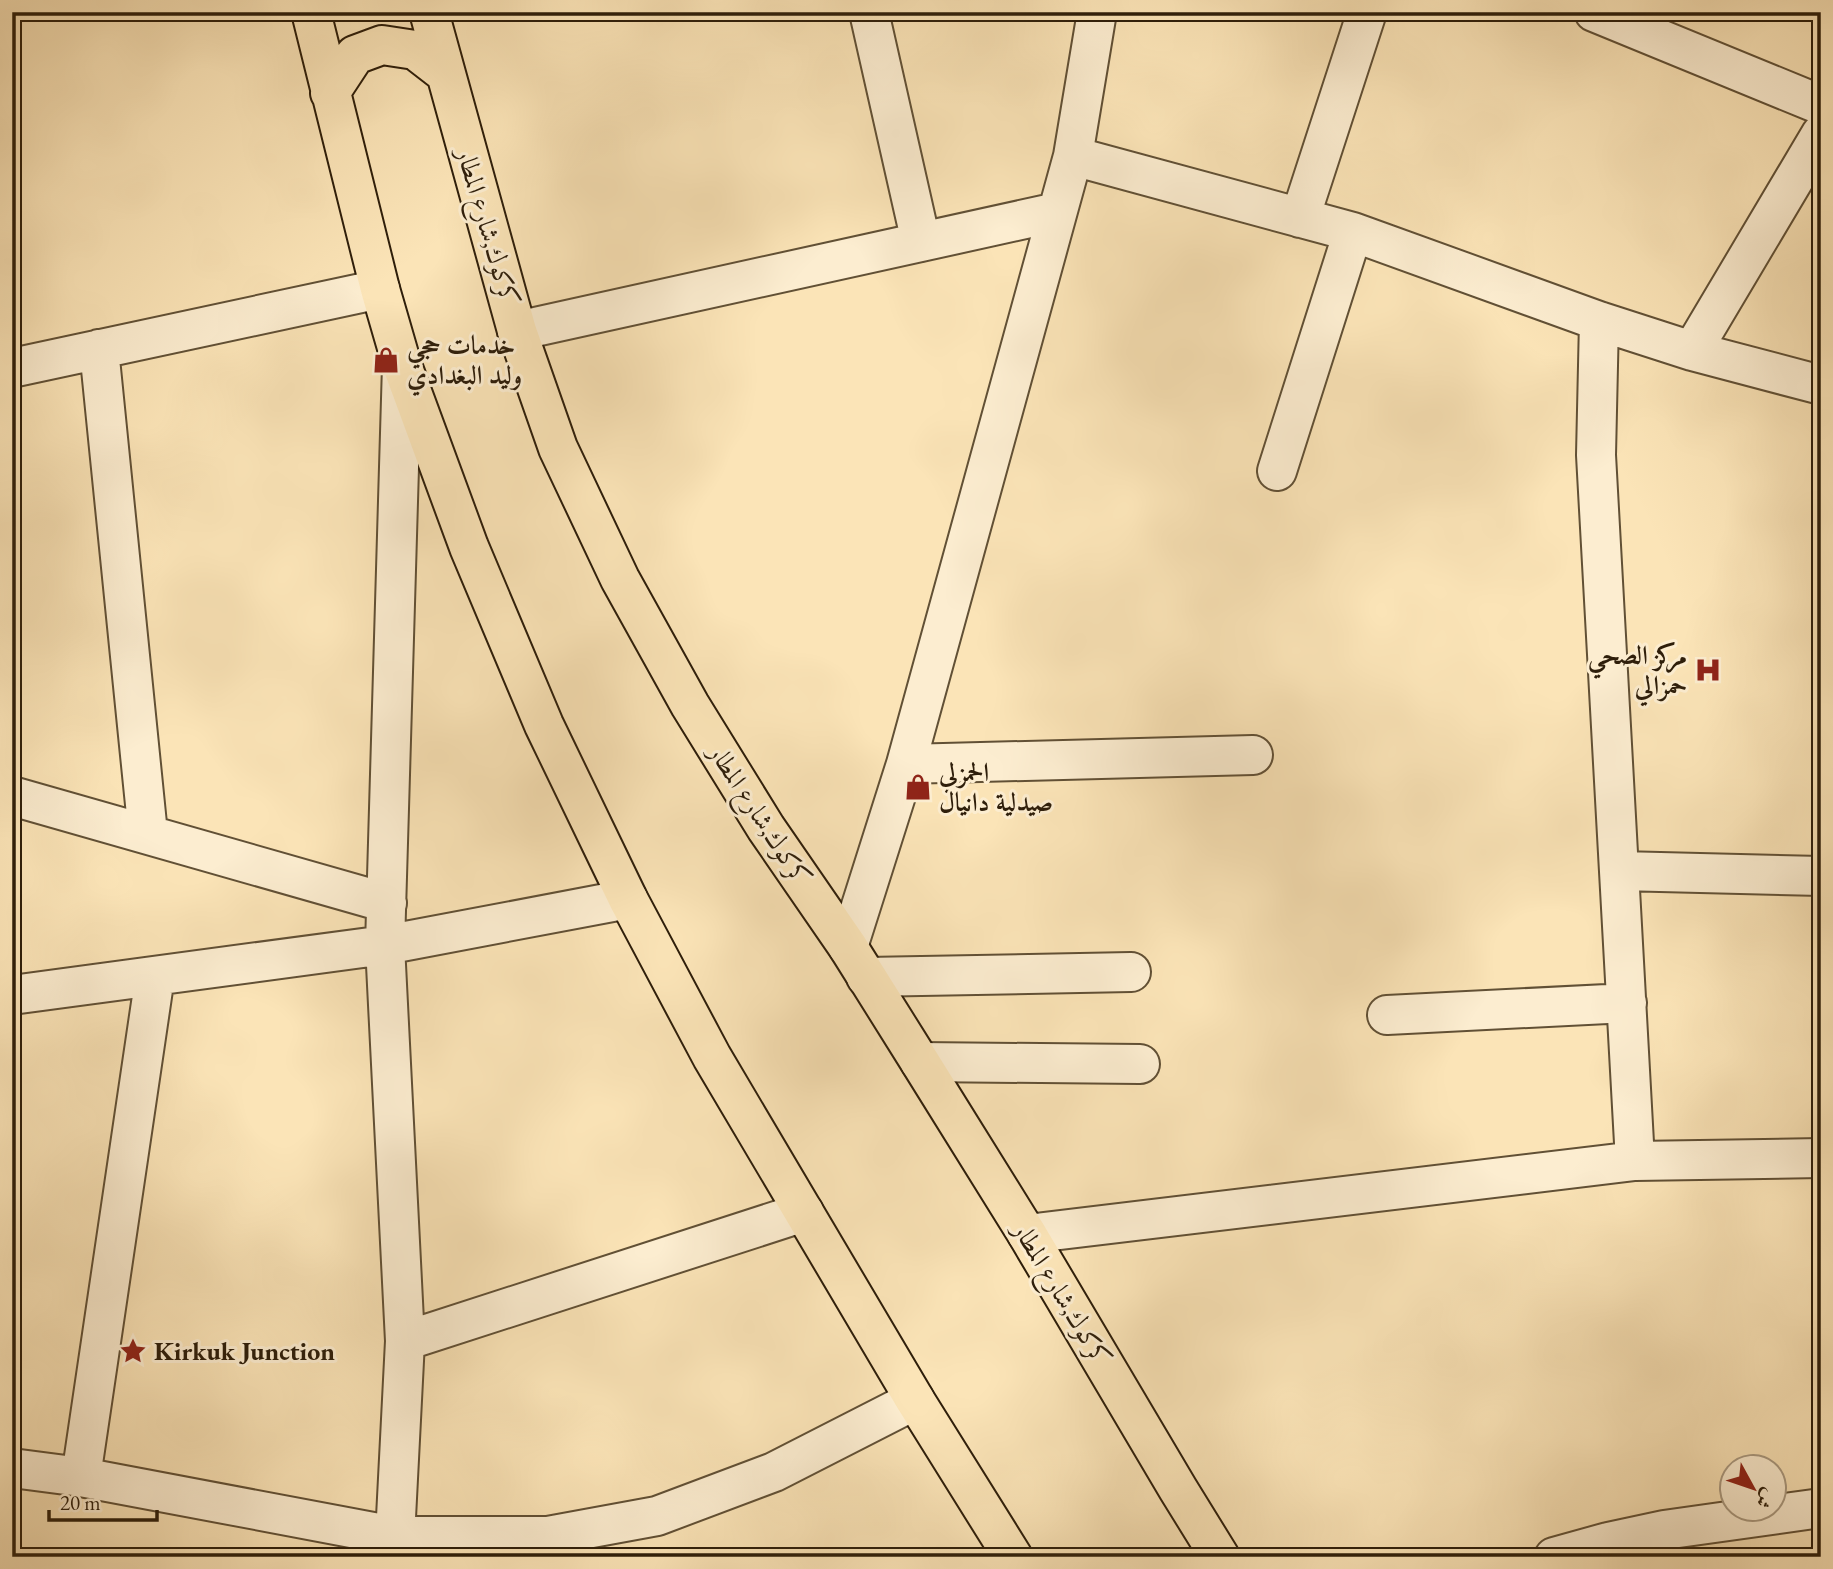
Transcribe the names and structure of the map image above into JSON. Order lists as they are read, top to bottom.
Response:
{
  "streets": {
    "highway": ["كركوك,شارع المطار"]
  },
  "places": {
    "shop": ["خدمات حجي وليد البغدادي", "الحمزلي صيدلية دانيال"],
    "hospital": ["مركز الصحي حمزالي"],
    "place": ["Kirkuk Junction"]
  },
  "scale_bar": "20 m",
  "north": "bottom right"
}
